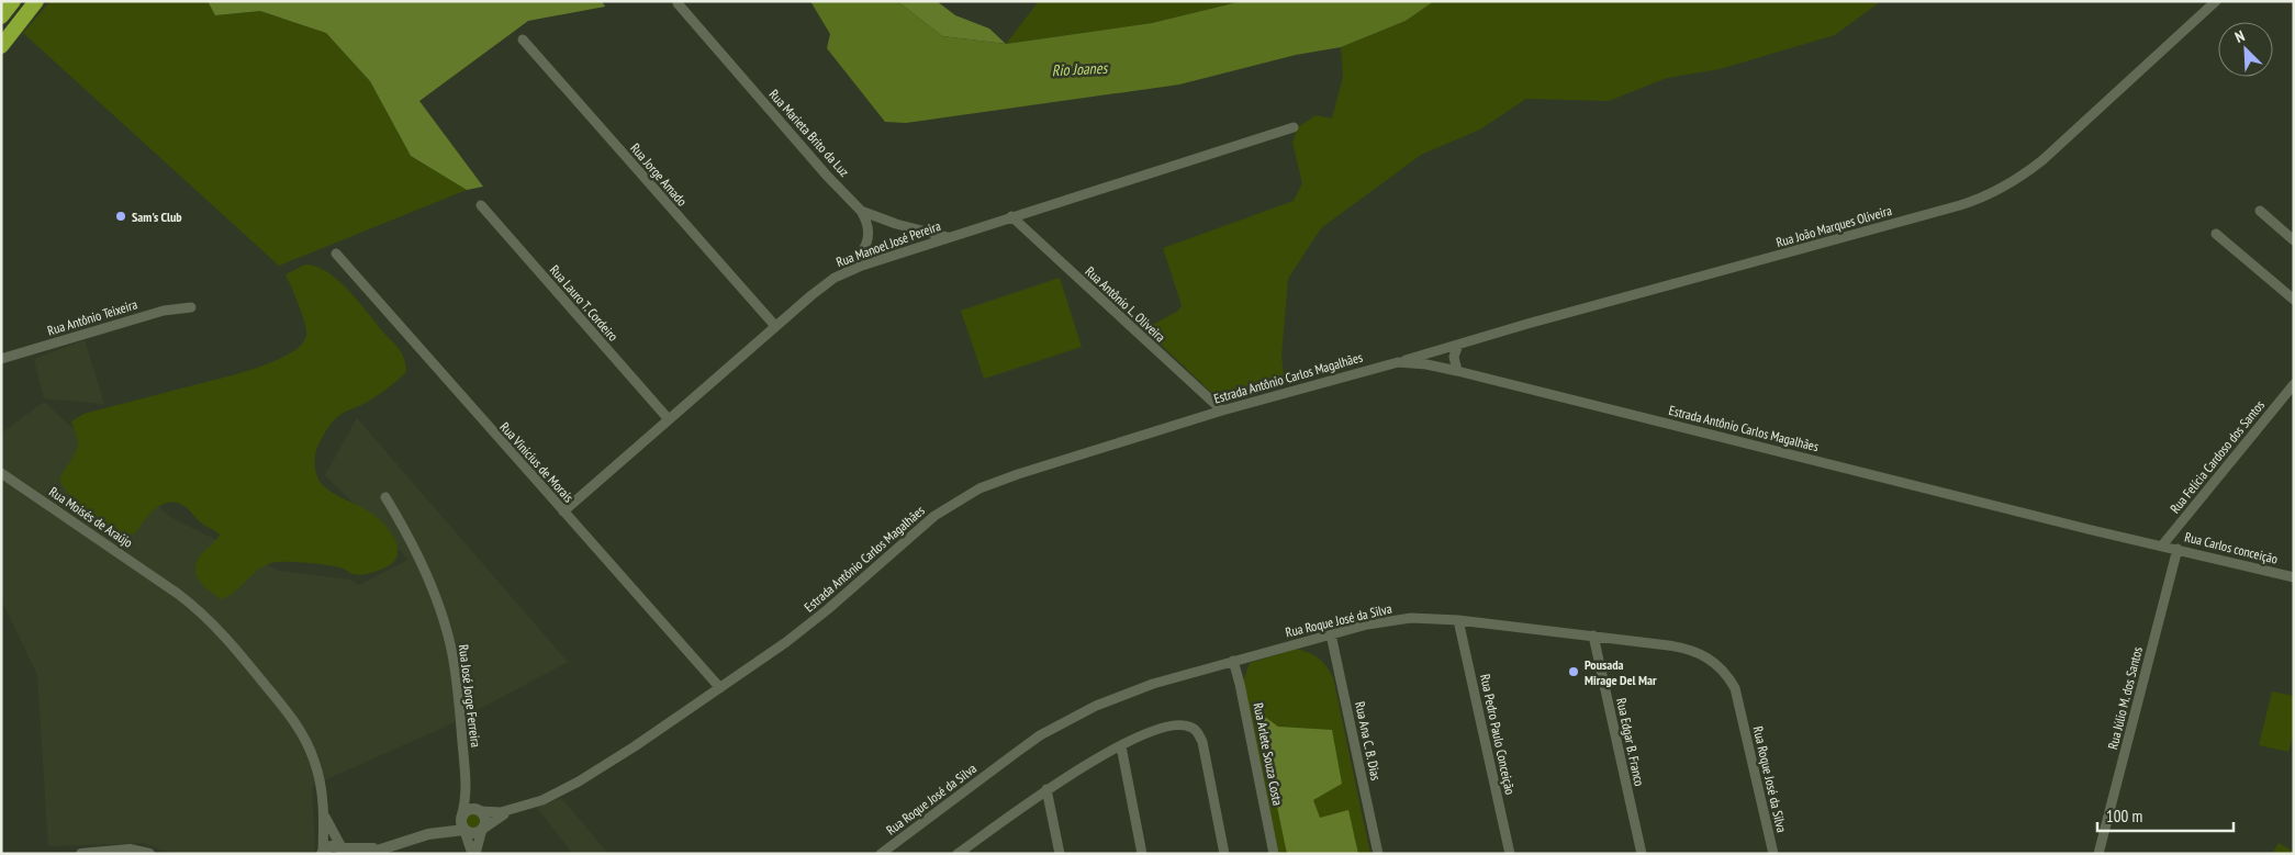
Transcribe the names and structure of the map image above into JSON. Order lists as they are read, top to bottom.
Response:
{
  "streets": {
    "street": [
      "Rua Marieta Brito da Luz",
      "Rua Jorge Amado",
      "Rua João Marques Oliveira",
      "Rua Manoel José Pereira",
      "Rua Lauro T. Cordeiro",
      "Rua Antônio L. Oliveira",
      "Rua Antônio Teixeira",
      "Estrada Antônio Carlos Magalhães",
      "Rua Felícia Cardoso dos Santos",
      "Rua Vinicius de Morais",
      "Rua Moisés de Araújo",
      "Rua Carlos conceição",
      "Rua Roque José da Silva",
      "Rua José Jorge Ferreira",
      "Rua Júlio M. dos Santos",
      "Rua Pedro Paulo Conceição",
      "Rua Ana C. B. Dias",
      "Rua Edgar B. Franco",
      "Rua Arlete Souza Costa"
    ]
  },
  "crossings": [
    ["Rua Marieta Brito da Luz", "Rua Manoel José Pereira"],
    ["Rua Jorge Amado", "Rua Manoel José Pereira"],
    ["Rua João Marques Oliveira", "Estrada Antônio Carlos Magalhães"],
    ["Rua Manoel José Pereira", "Rua Lauro T. Cordeiro"],
    ["Rua Manoel José Pereira", "Rua Antônio L. Oliveira"],
    ["Rua Manoel José Pereira", "Rua Vinicius de Morais"],
    ["Rua Antônio L. Oliveira", "Estrada Antônio Carlos Magalhães"],
    ["Estrada Antônio Carlos Magalhães", "Rua Felícia Cardoso dos Santos"],
    ["Estrada Antônio Carlos Magalhães", "Rua Vinicius de Morais"],
    ["Estrada Antônio Carlos Magalhães", "Rua Carlos conceição"],
    ["Estrada Antônio Carlos Magalhães", "Rua José Jorge Ferreira"],
    ["Rua Felícia Cardoso dos Santos", "Rua Carlos conceição"],
    ["Rua Carlos conceição", "Rua Júlio M. dos Santos"],
    ["Rua Roque José da Silva", "Rua Pedro Paulo Conceição"],
    ["Rua Roque José da Silva", "Rua Ana C. B. Dias"],
    ["Rua Roque José da Silva", "Rua Edgar B. Franco"],
    ["Rua Roque José da Silva", "Rua Arlete Souza Costa"]
  ],
  "water": ["Rio Joanes"],
  "places": ["Sam's Club", "Pousada Mirage Del Mar"],
  "scale_bar": "100 m",
  "north": "top left"
}
